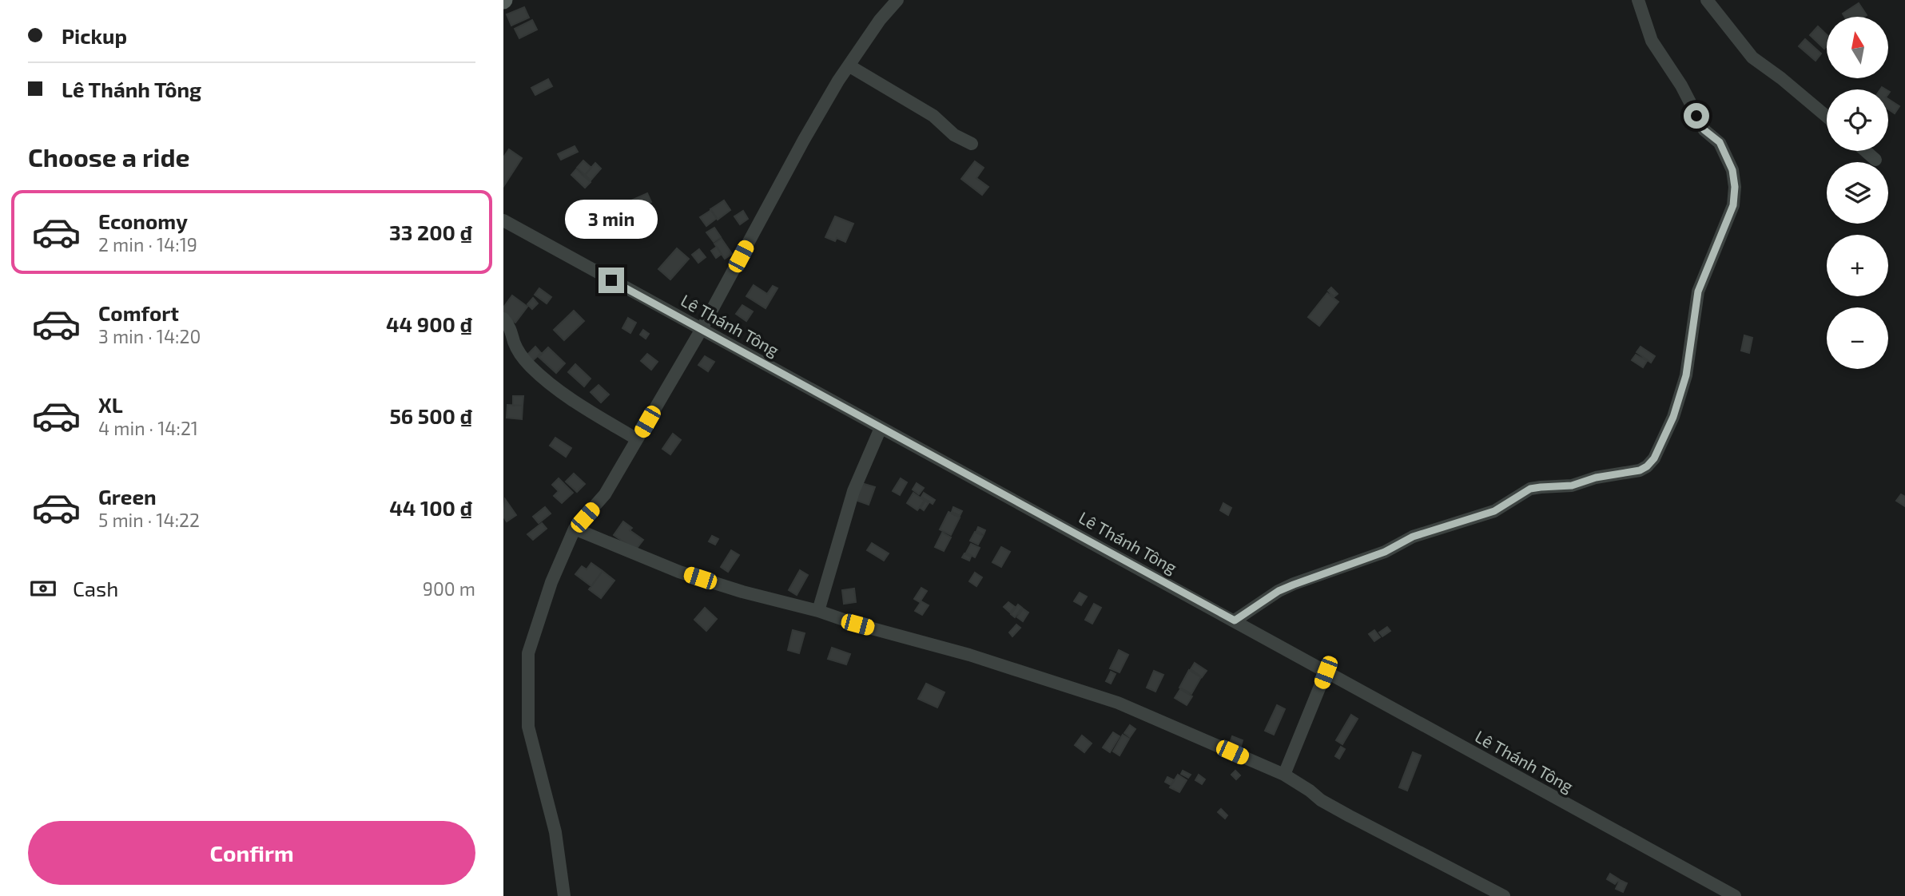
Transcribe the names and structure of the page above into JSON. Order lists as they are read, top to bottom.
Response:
{
  "streets": {
    "street": ["Lê Thánh Tông"]
  },
  "north": "top",
  "page": {
    "banner": ["Pickup", "Lê Thánh Tông"],
    "map_buttons": ["+", "−"],
    "heading": "Choose a ride",
    "list": [
      {
        "name": "Economy",
        "note": "2 min · 14:19",
        "value": "33 200 ₫"
      },
      {
        "name": "Comfort",
        "note": "3 min · 14:20",
        "value": "44 900 ₫"
      },
      {
        "name": "XL",
        "note": "4 min · 14:21",
        "value": "56 500 ₫"
      },
      {
        "name": "Green",
        "note": "5 min · 14:22",
        "value": "44 100 ₫"
      }
    ],
    "bubble": "3 min",
    "pay": ["Cash", "900 m"],
    "buttons": "Confirm"
  }
}
